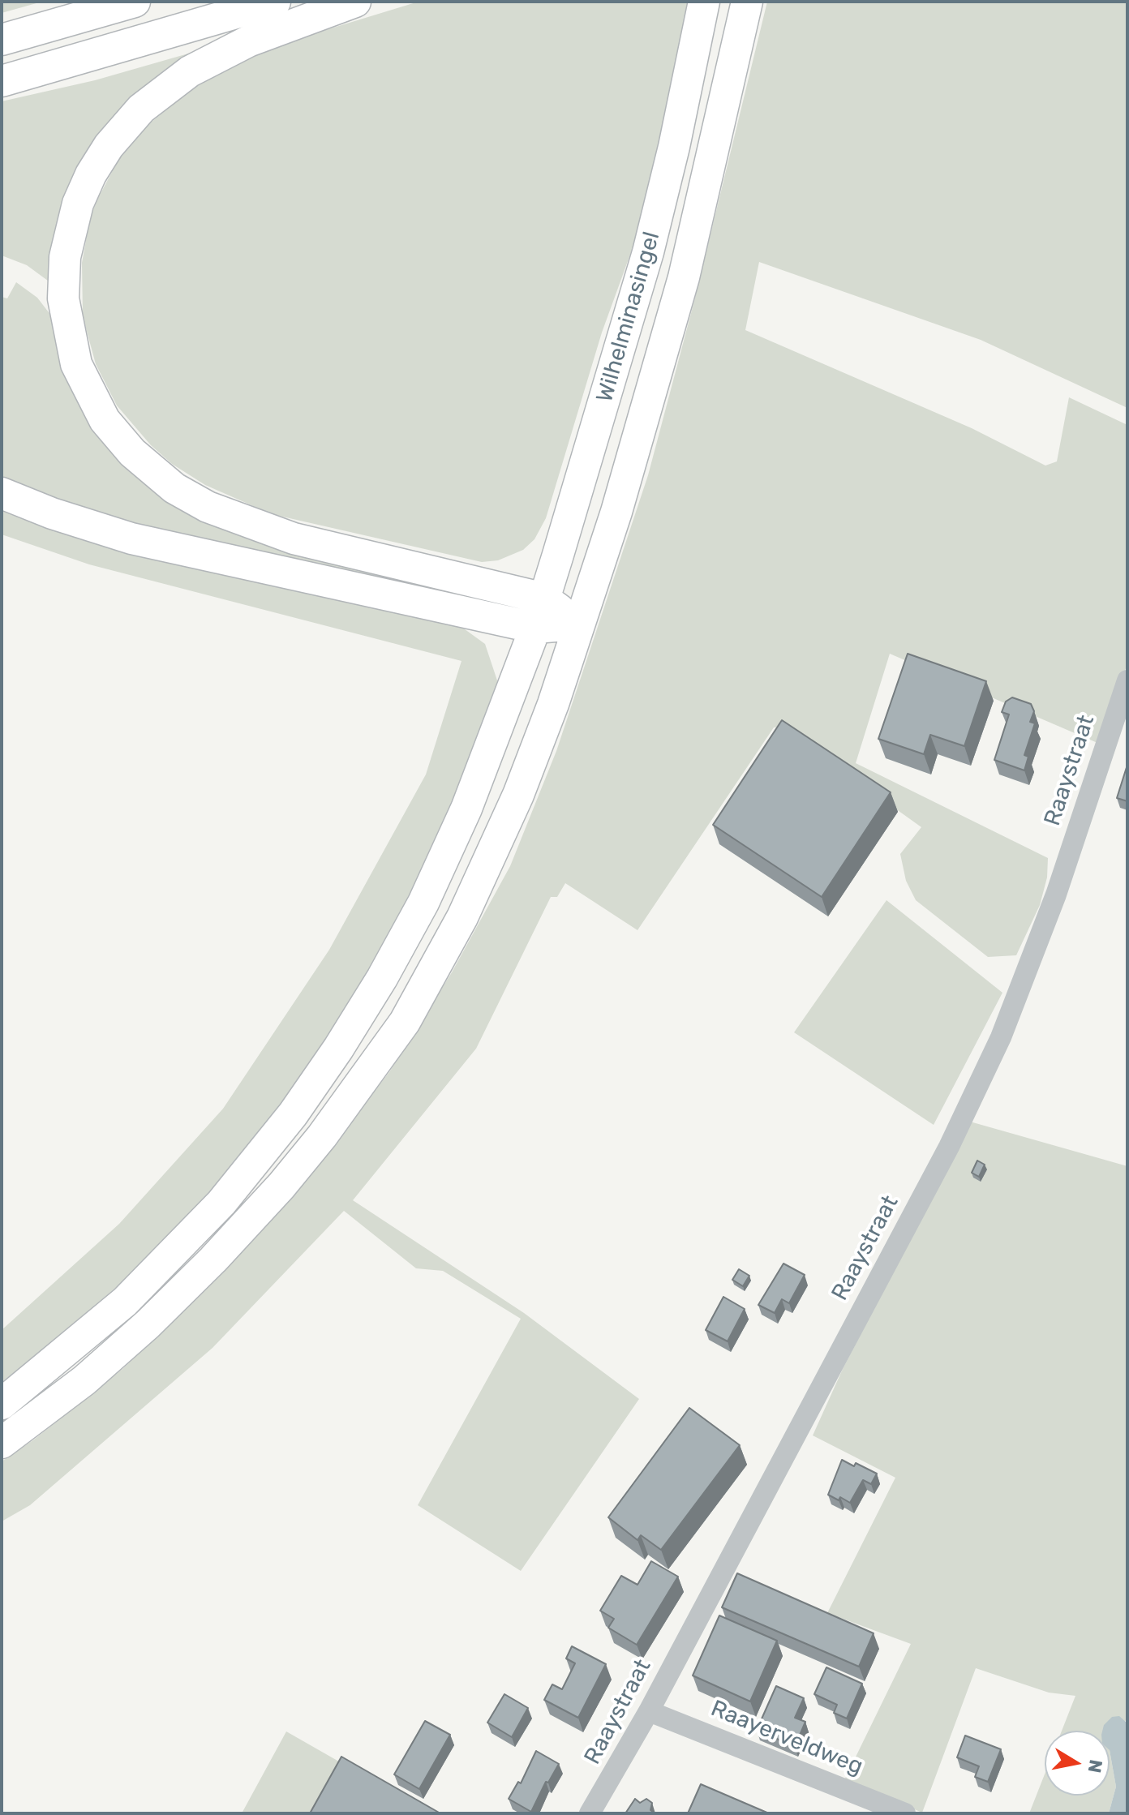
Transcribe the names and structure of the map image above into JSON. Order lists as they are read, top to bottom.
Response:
{
  "streets": {
    "highway": ["Wilhelminasingel"],
    "street": ["Raaystraat", "Raayerveldweg"]
  },
  "crossings": [
    ["Raaystraat", "Raayerveldweg"]
  ],
  "north": "right"
}
